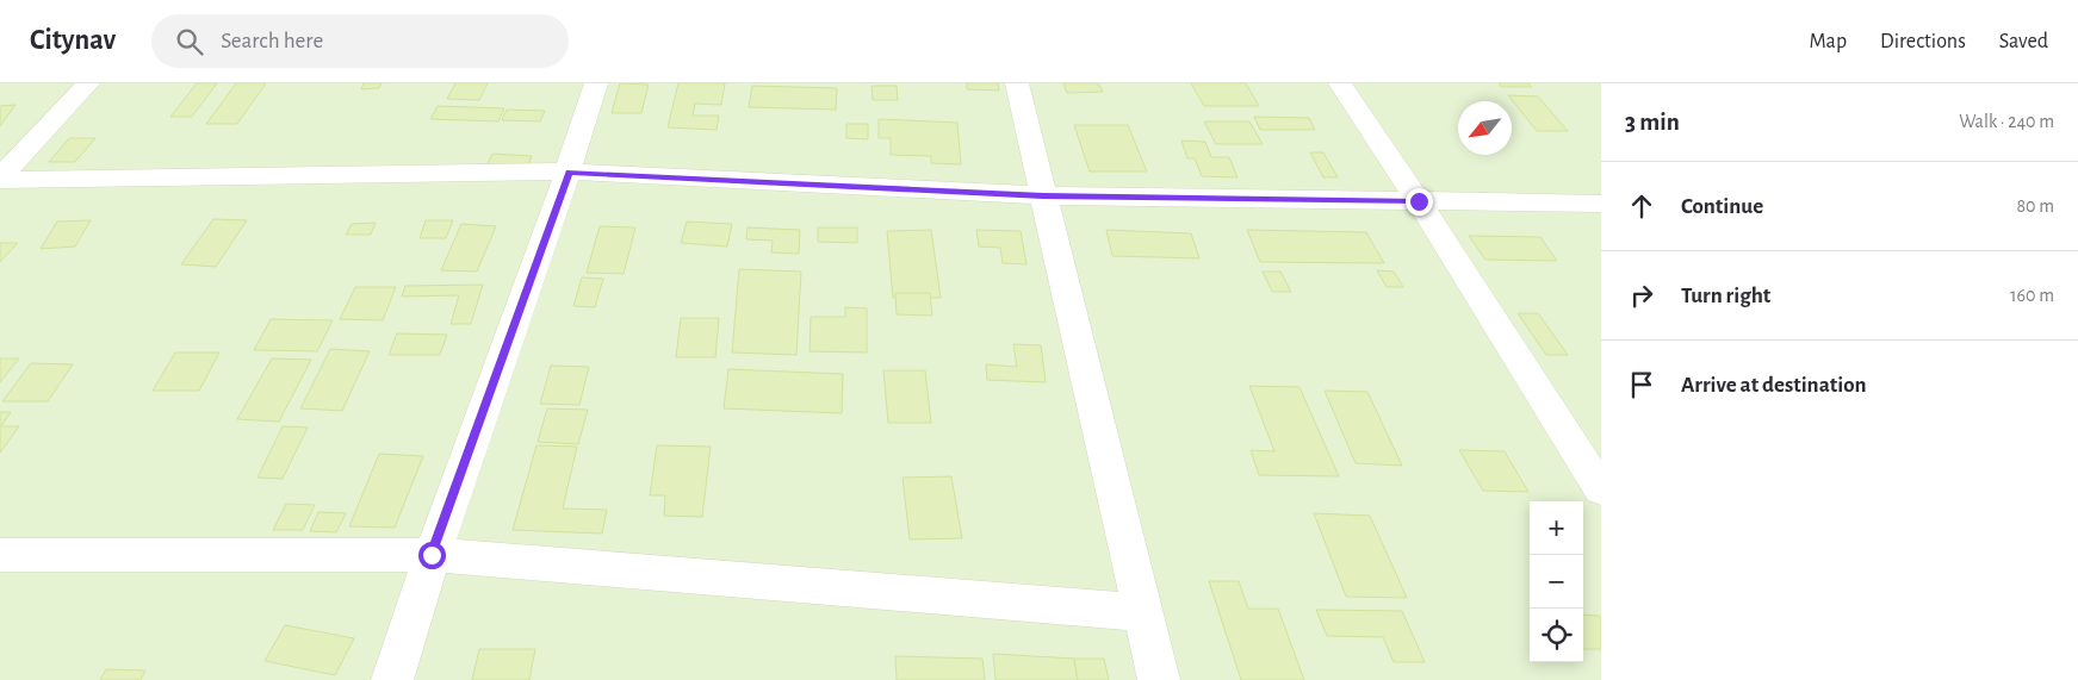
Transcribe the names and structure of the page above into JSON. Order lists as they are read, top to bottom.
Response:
{
  "north": "bottom left",
  "page": {
    "header": "Citynav",
    "search": "Search here",
    "nav": ["Map", "Directions", "Saved"],
    "heading": ["3 min", "Walk · 240 m"],
    "list": [
      ["Continue", "80 m"],
      ["Turn right", "160 m"],
      "Arrive at destination"
    ],
    "map_buttons": ["+", "−"]
  }
}
